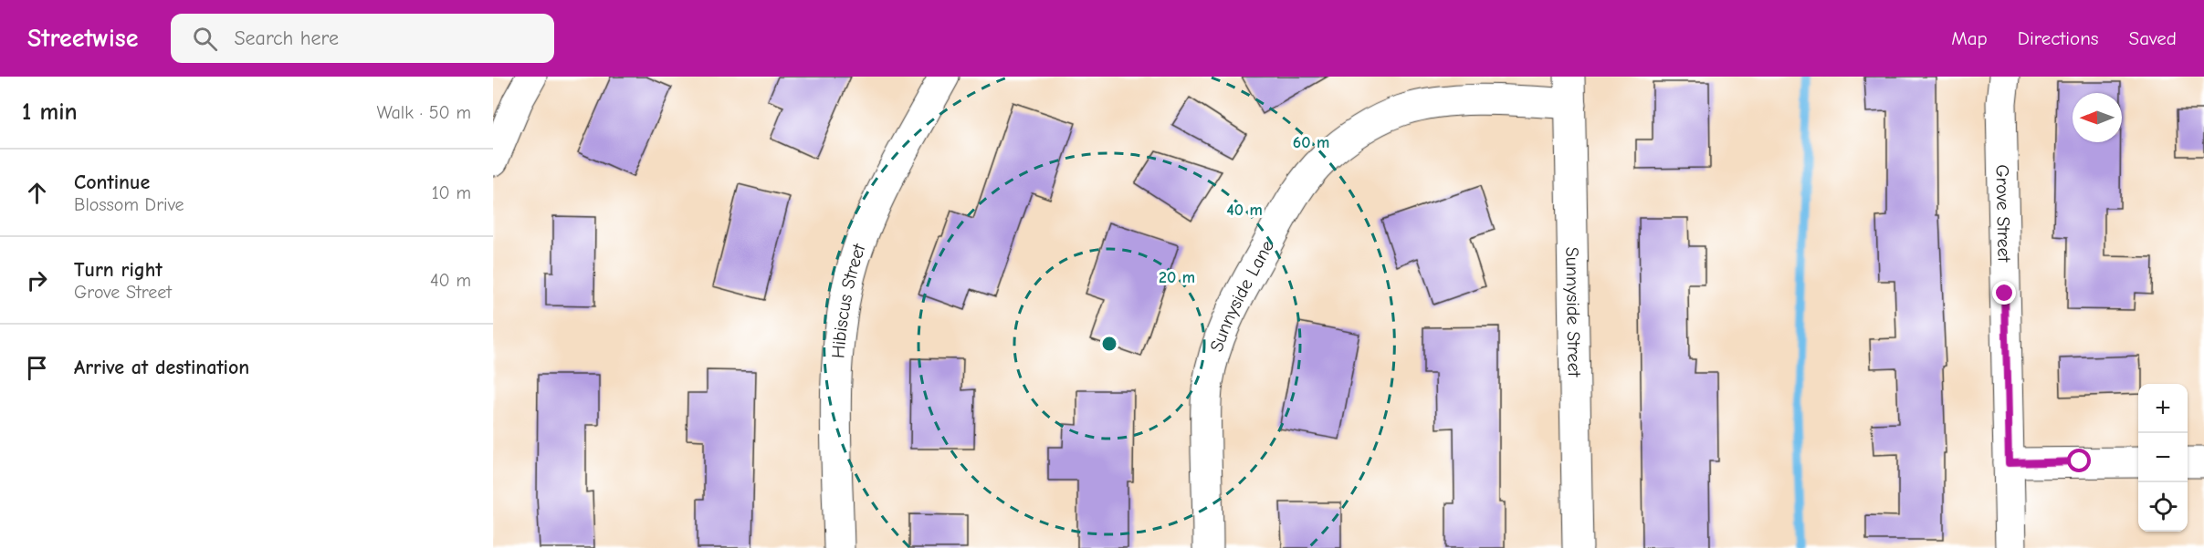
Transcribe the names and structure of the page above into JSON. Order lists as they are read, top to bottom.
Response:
{
  "streets": {
    "street": [
      "Grove Street",
      "Sunnyside Lane",
      "Hibiscus Street",
      "Sunnyside Street"
    ]
  },
  "crossings": [
    ["Sunnyside Lane", "Sunnyside Street"]
  ],
  "north": "left",
  "page": {
    "header": "Streetwise",
    "search": "Search here",
    "nav": ["Map", "Directions", "Saved"],
    "heading": ["1 min", "Walk · 50 m"],
    "list": [
      ["Continue", "Blossom Drive", "10 m"],
      ["Turn right", "Grove Street", "40 m"],
      "Arrive at destination"
    ],
    "map_buttons": ["+", "−"]
  },
  "rings": ["60 m", "40 m", "20 m"]
}
